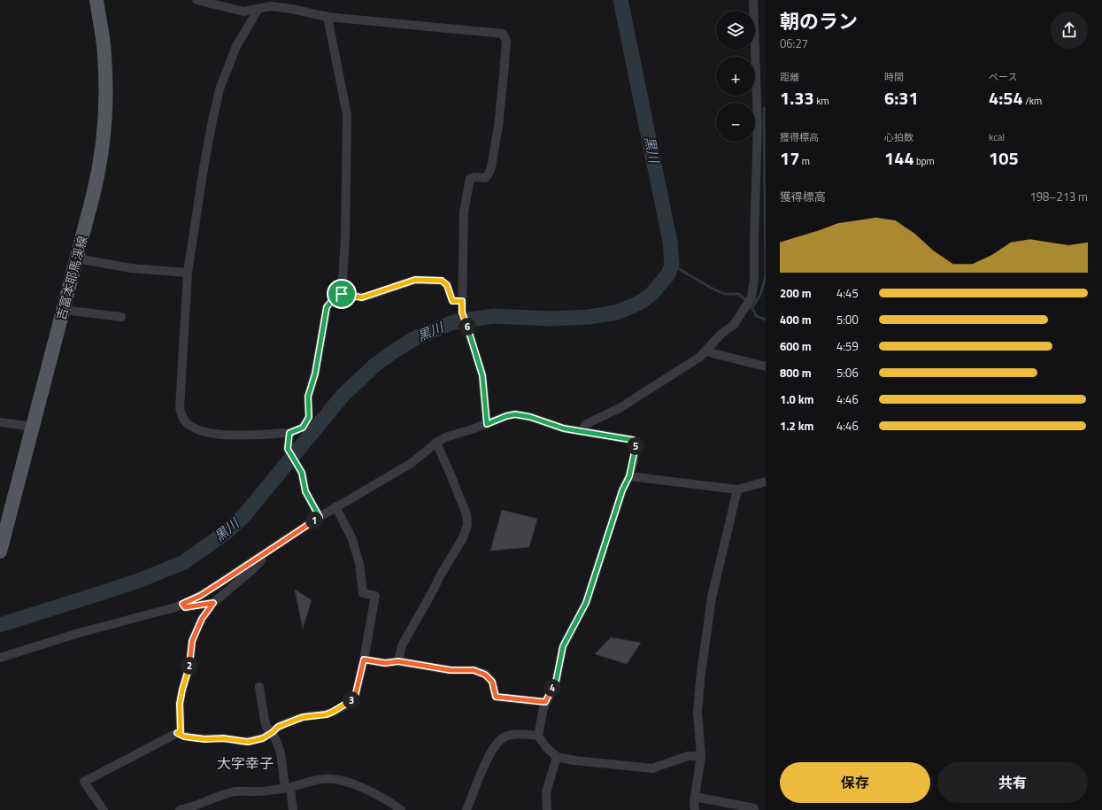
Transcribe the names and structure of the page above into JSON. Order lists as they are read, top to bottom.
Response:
{
  "streets": {
    "main road": ["吉富本耶馬渓線"]
  },
  "districts": ["大字幸子"],
  "water": ["黒川"],
  "page": {
    "heading": ["朝のラン", "06:27"],
    "map_buttons": ["+", "−"],
    "stats": [
      ["距離", "1.33 km"],
      ["時間", "6:31"],
      ["ペース", "4:54 /km"],
      ["獲得標高", "17 m"],
      ["心拍数", "144 bpm"],
      ["kcal", "105"]
    ],
    "chart": ["獲得標高", "198–213 m"],
    "list": [
      {
        "name": "200 m",
        "note": "4:45"
      },
      {
        "name": "400 m",
        "note": "5:00"
      },
      {
        "name": "600 m",
        "note": "4:59"
      },
      {
        "name": "800 m",
        "note": "5:06"
      },
      {
        "name": "1.0 km",
        "note": "4:46"
      },
      {
        "name": "1.2 km",
        "note": "4:46"
      }
    ],
    "pins": [
      "6",
      "5",
      "1",
      "2",
      "4",
      "3"
    ],
    "buttons": ["保存", "共有"]
  }
}
